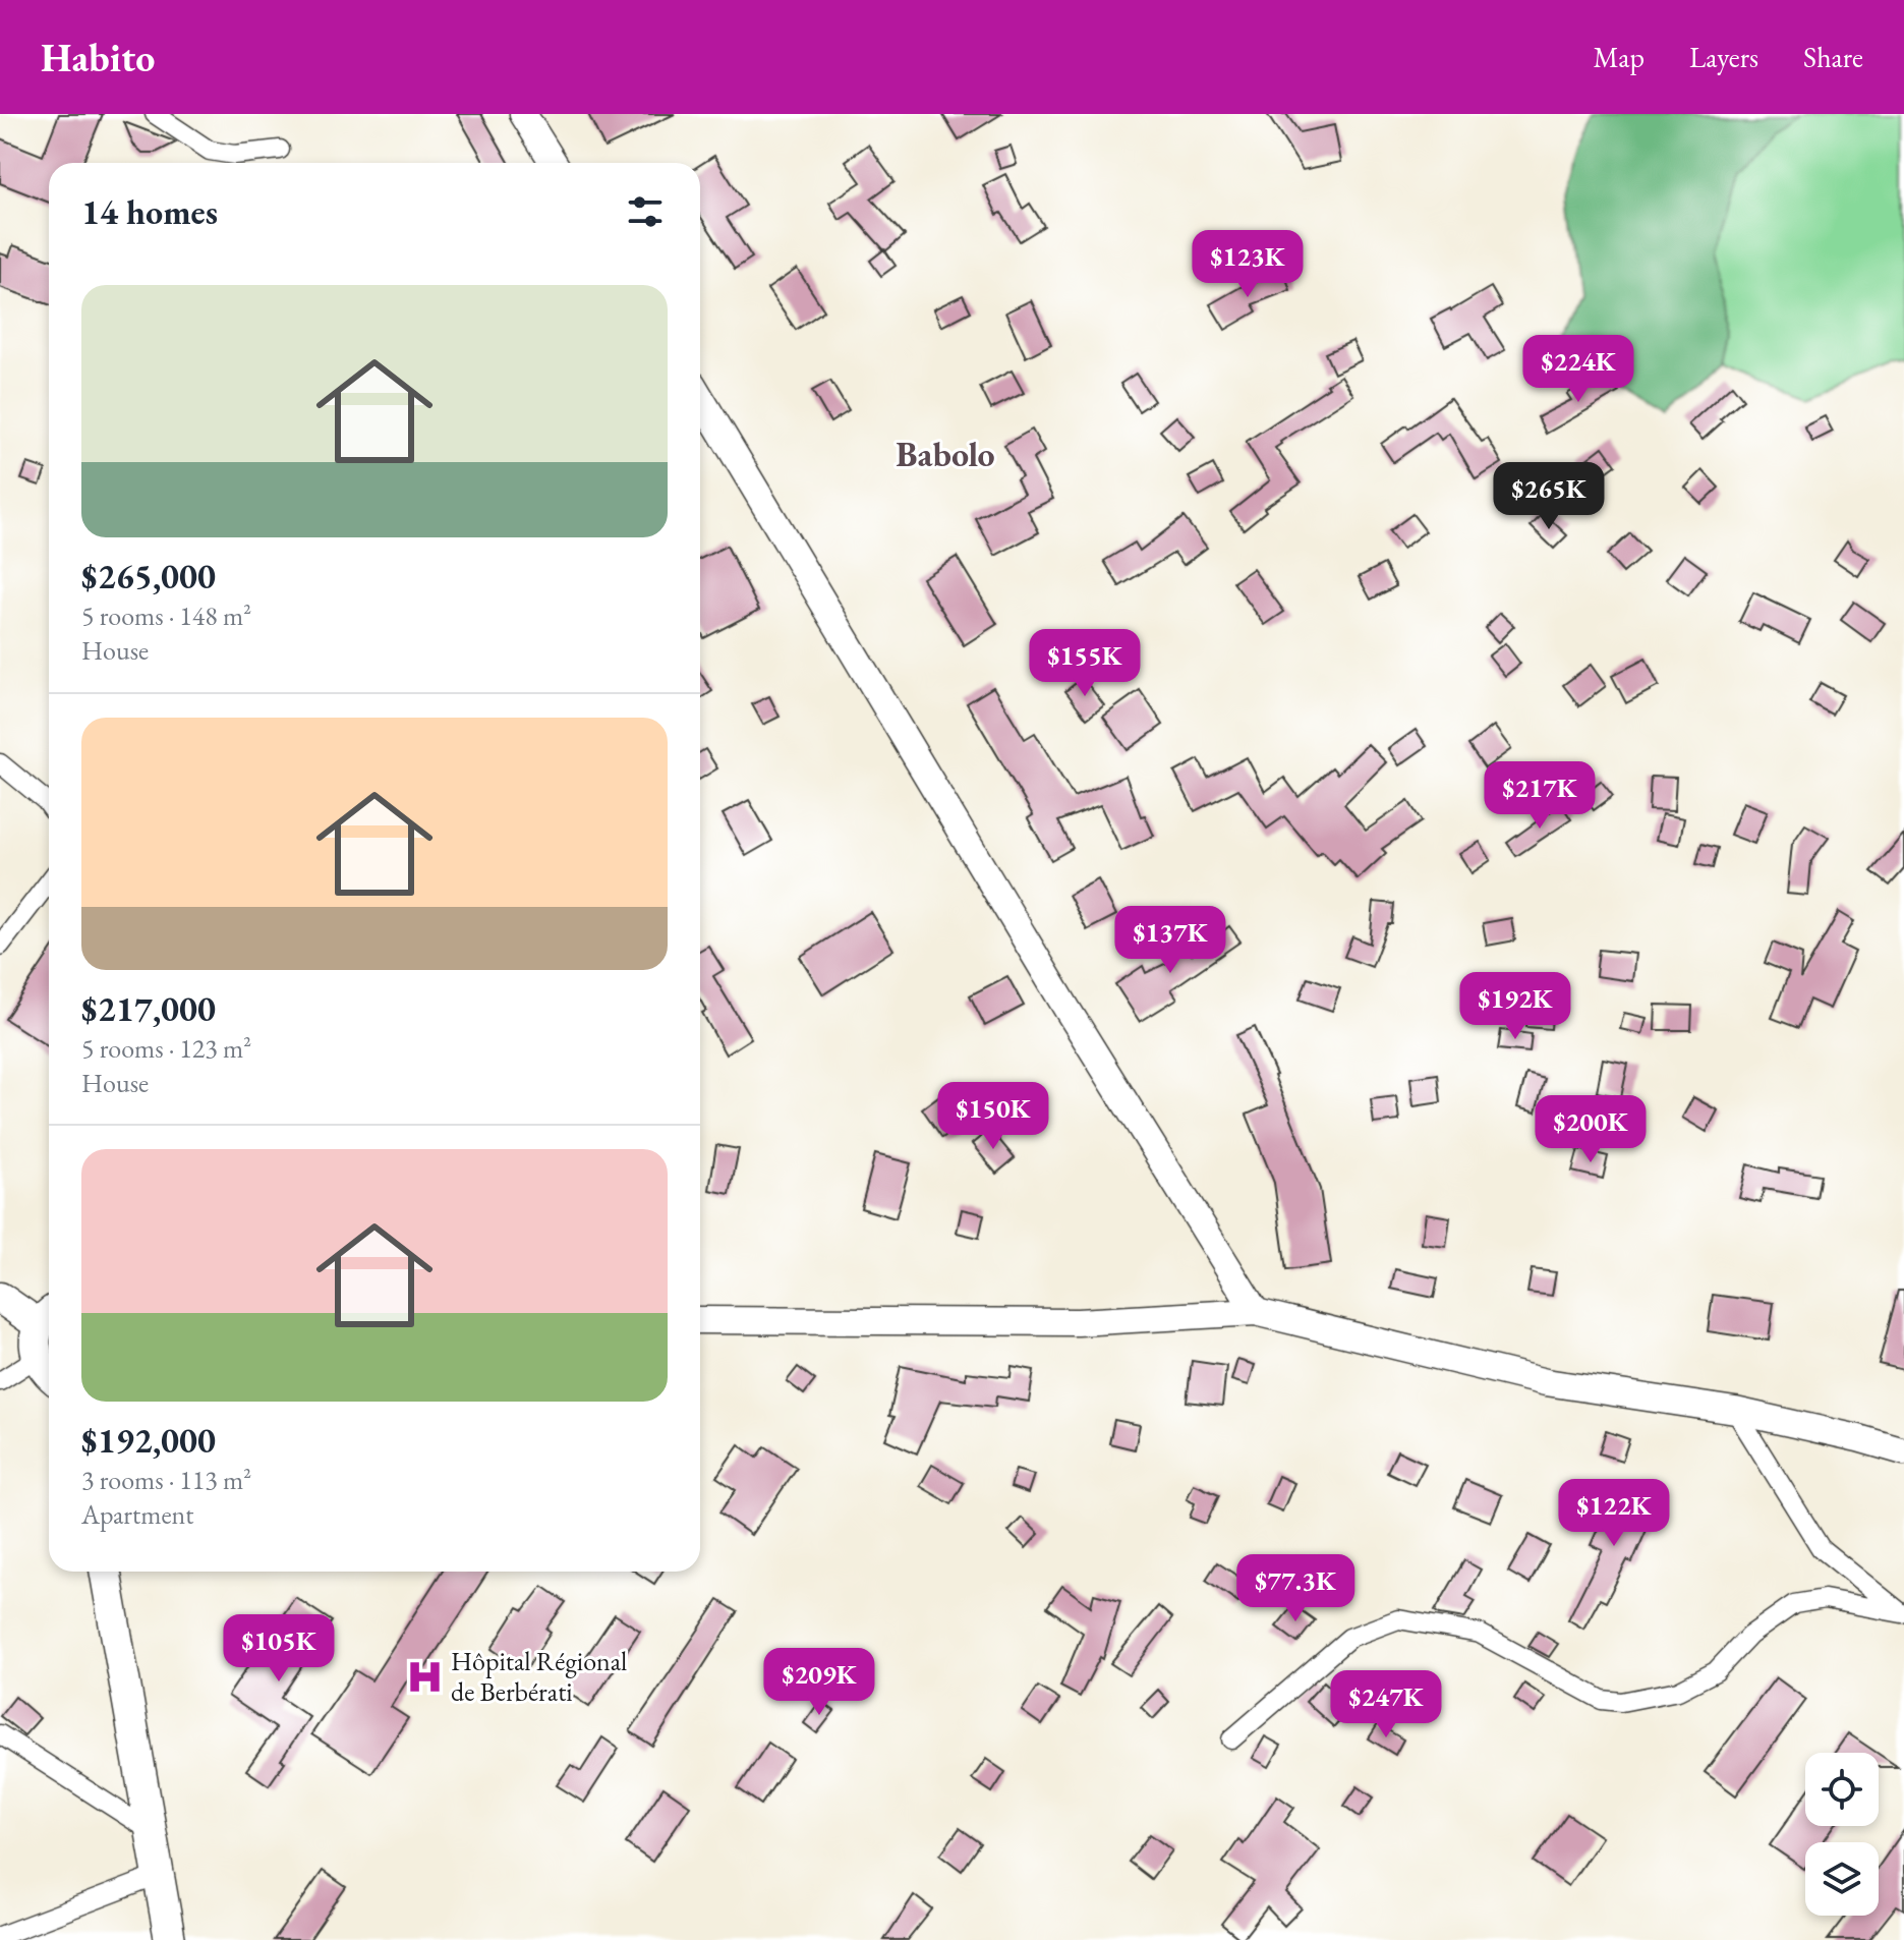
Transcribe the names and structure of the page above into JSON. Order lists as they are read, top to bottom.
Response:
{
  "districts": ["Babolo"],
  "places": {
    "hospital": ["Hôpital Régional de Berbérati"]
  },
  "page": {
    "header": "Habito",
    "nav": ["Map", "Layers", "Share"],
    "heading": "14 homes",
    "price": [
      "$123K",
      "$224K",
      "$265K",
      "$155K",
      "$217K",
      "$137K",
      "$192K",
      "$150K",
      "$200K",
      "$122K",
      "$77.3K",
      "$105K",
      "$209K",
      "$247K"
    ],
    "list": [
      {
        "name": "$265,000",
        "note": "5 rooms · 148 m² · House"
      },
      {
        "name": "$217,000",
        "note": "5 rooms · 123 m² · House"
      },
      {
        "name": "$192,000",
        "note": "3 rooms · 113 m² · Apartment"
      }
    ]
  }
}
